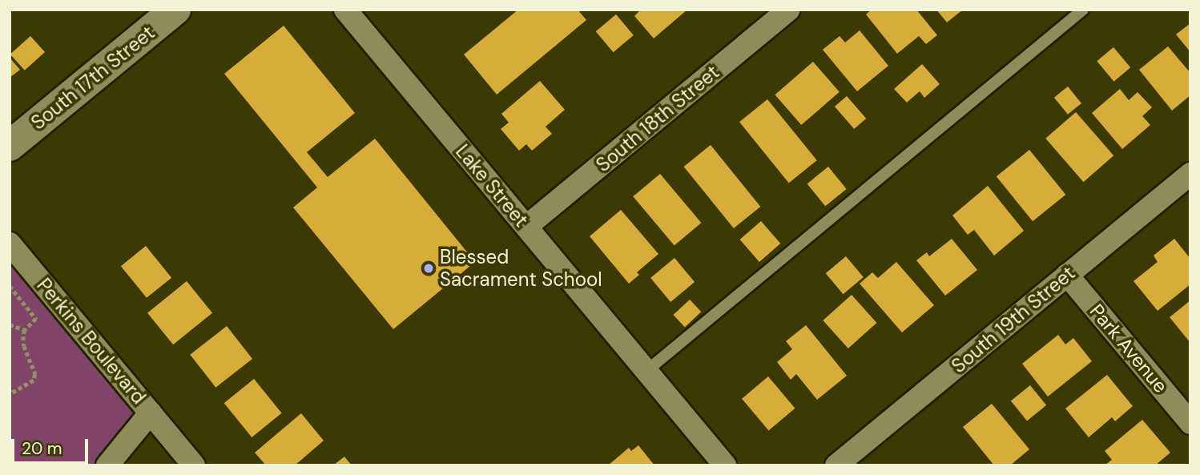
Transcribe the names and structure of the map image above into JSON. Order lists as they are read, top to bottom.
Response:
{
  "streets": {
    "main road": ["South 17th Street"],
    "street": [
      "South 18th Street",
      "Lake Street",
      "South 19th Street",
      "Perkins Boulevard",
      "Park Avenue"
    ]
  },
  "crossings": [
    ["South 18th Street", "Lake Street"],
    ["South 19th Street", "Park Avenue"]
  ],
  "places": ["Blessed Sacrament School"],
  "scale_bar": "20 m"
}
